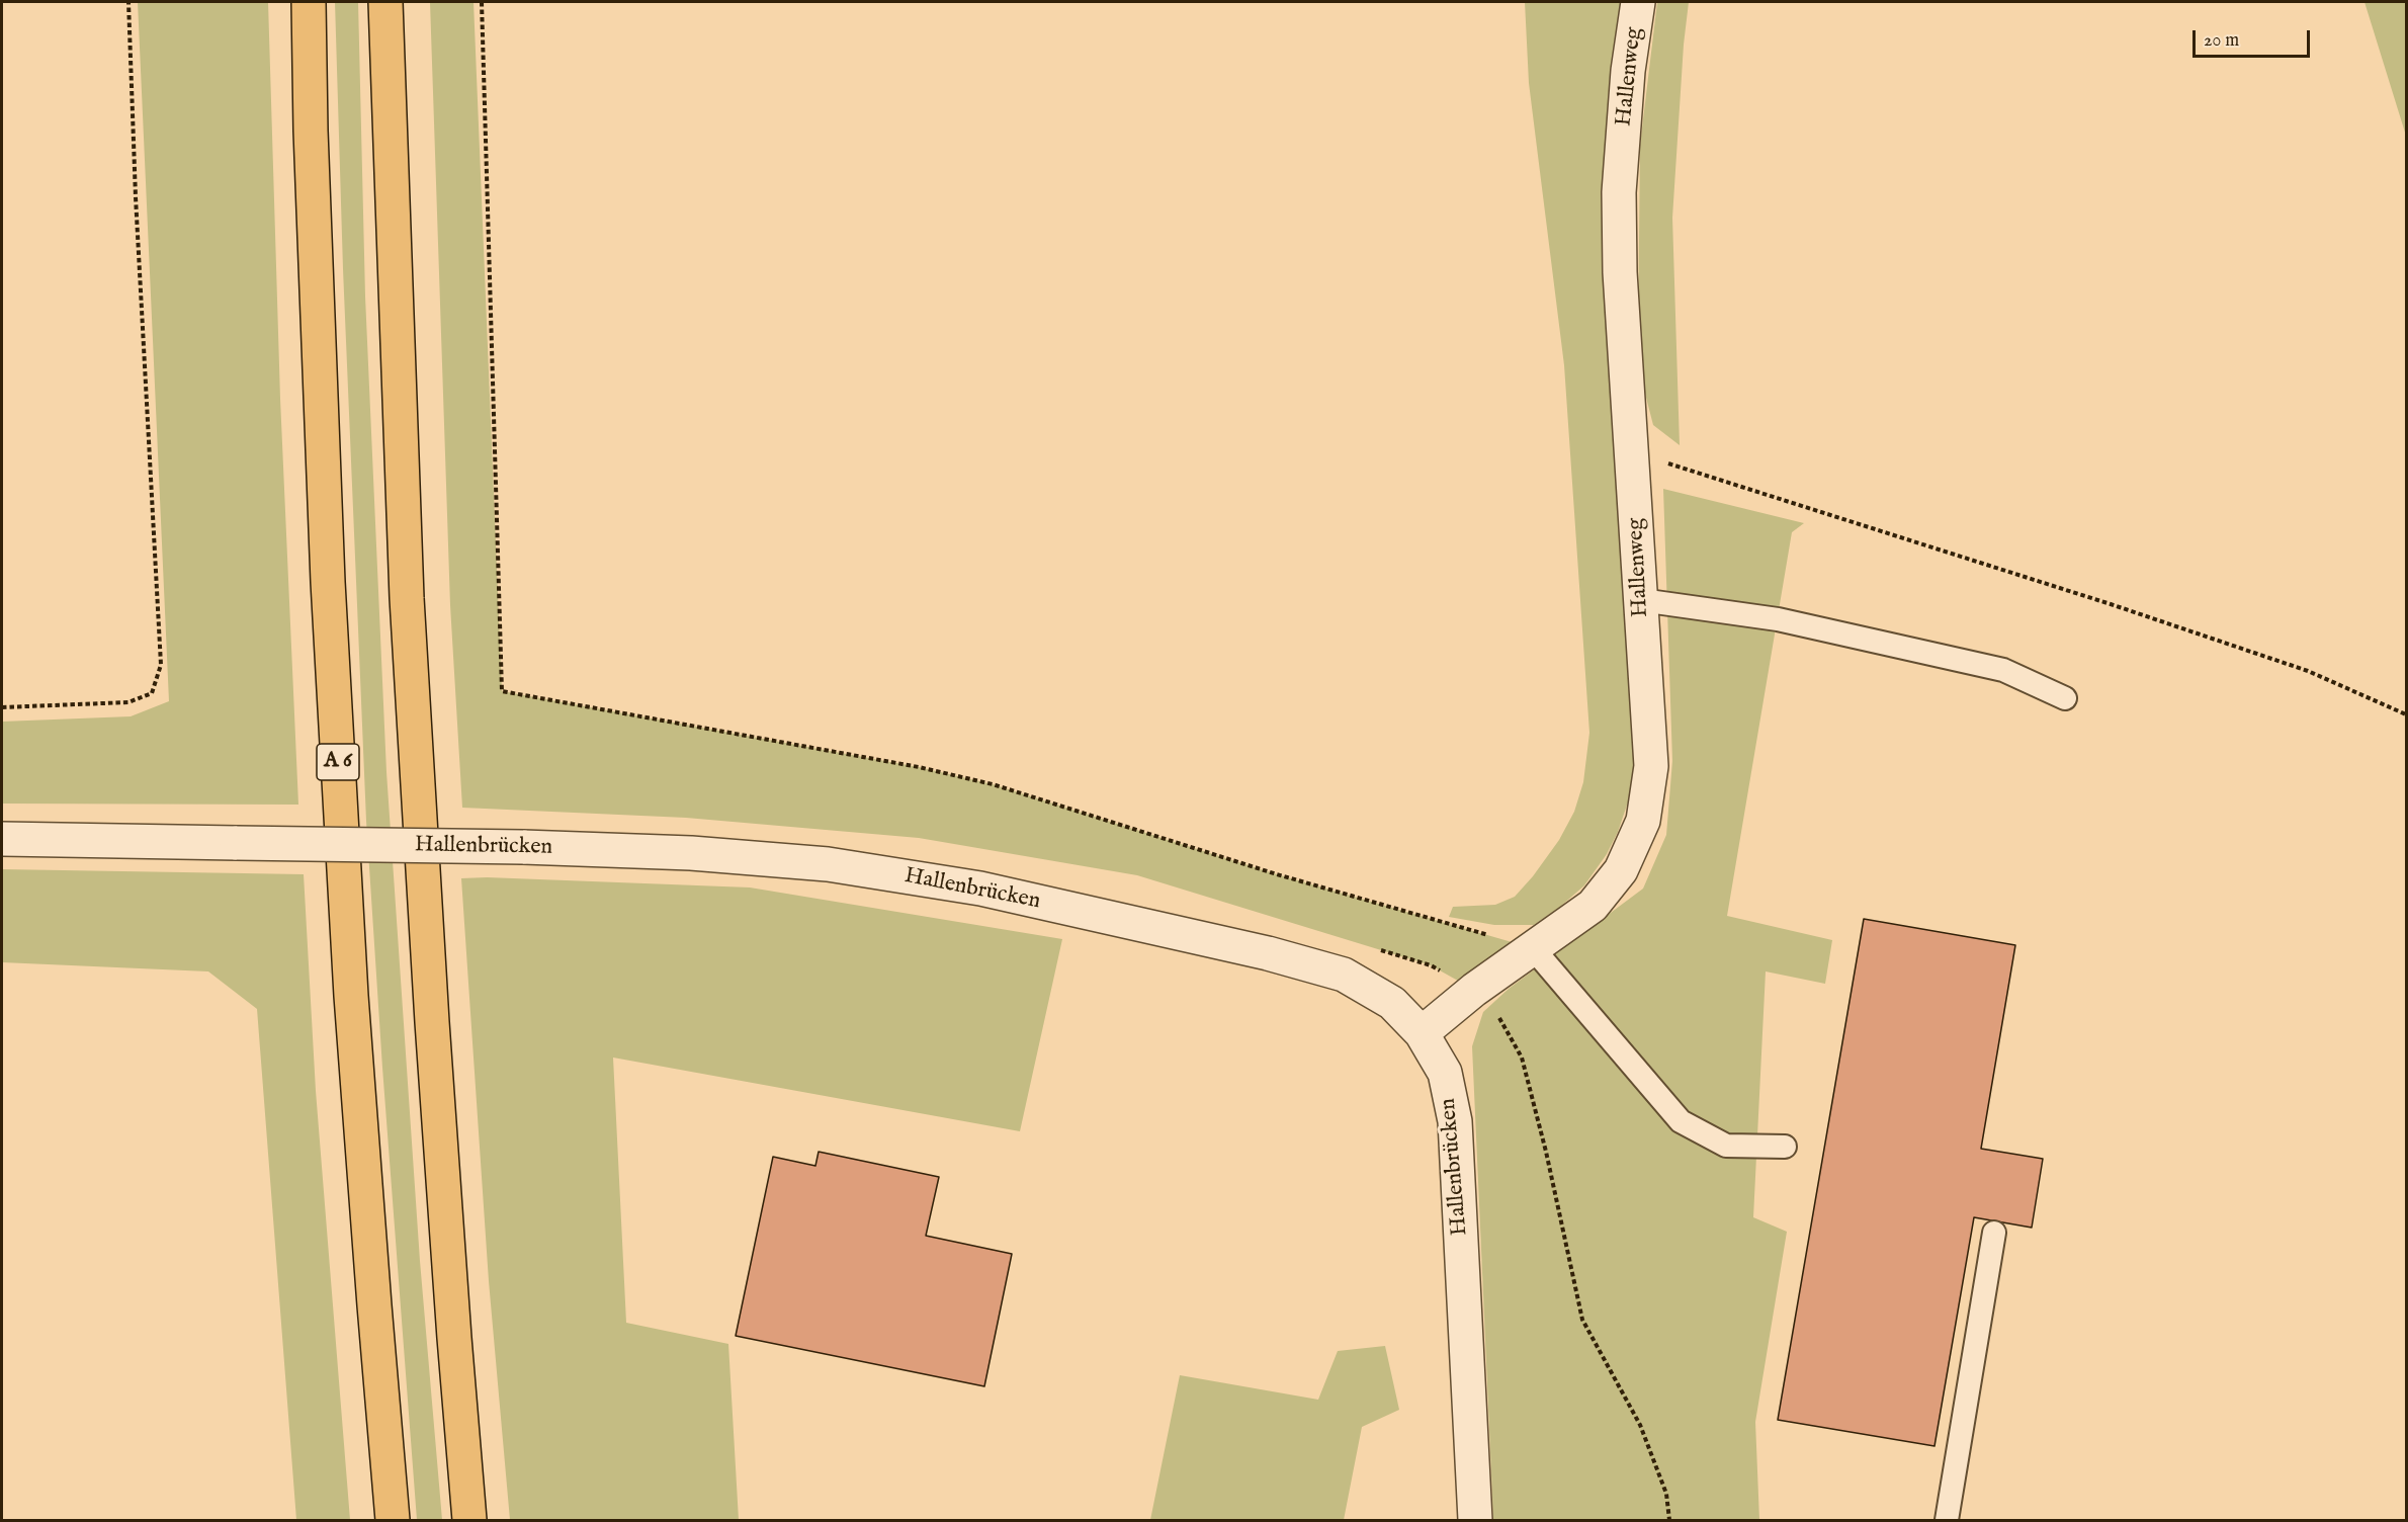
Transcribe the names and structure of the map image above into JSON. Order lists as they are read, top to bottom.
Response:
{
  "streets": {
    "highway": ["A 6"],
    "street": ["Hallenweg", "Hallenbrücken"]
  },
  "crossings": [
    ["Hallenweg", "Hallenbrücken"]
  ],
  "scale_bar": "20 m"
}
